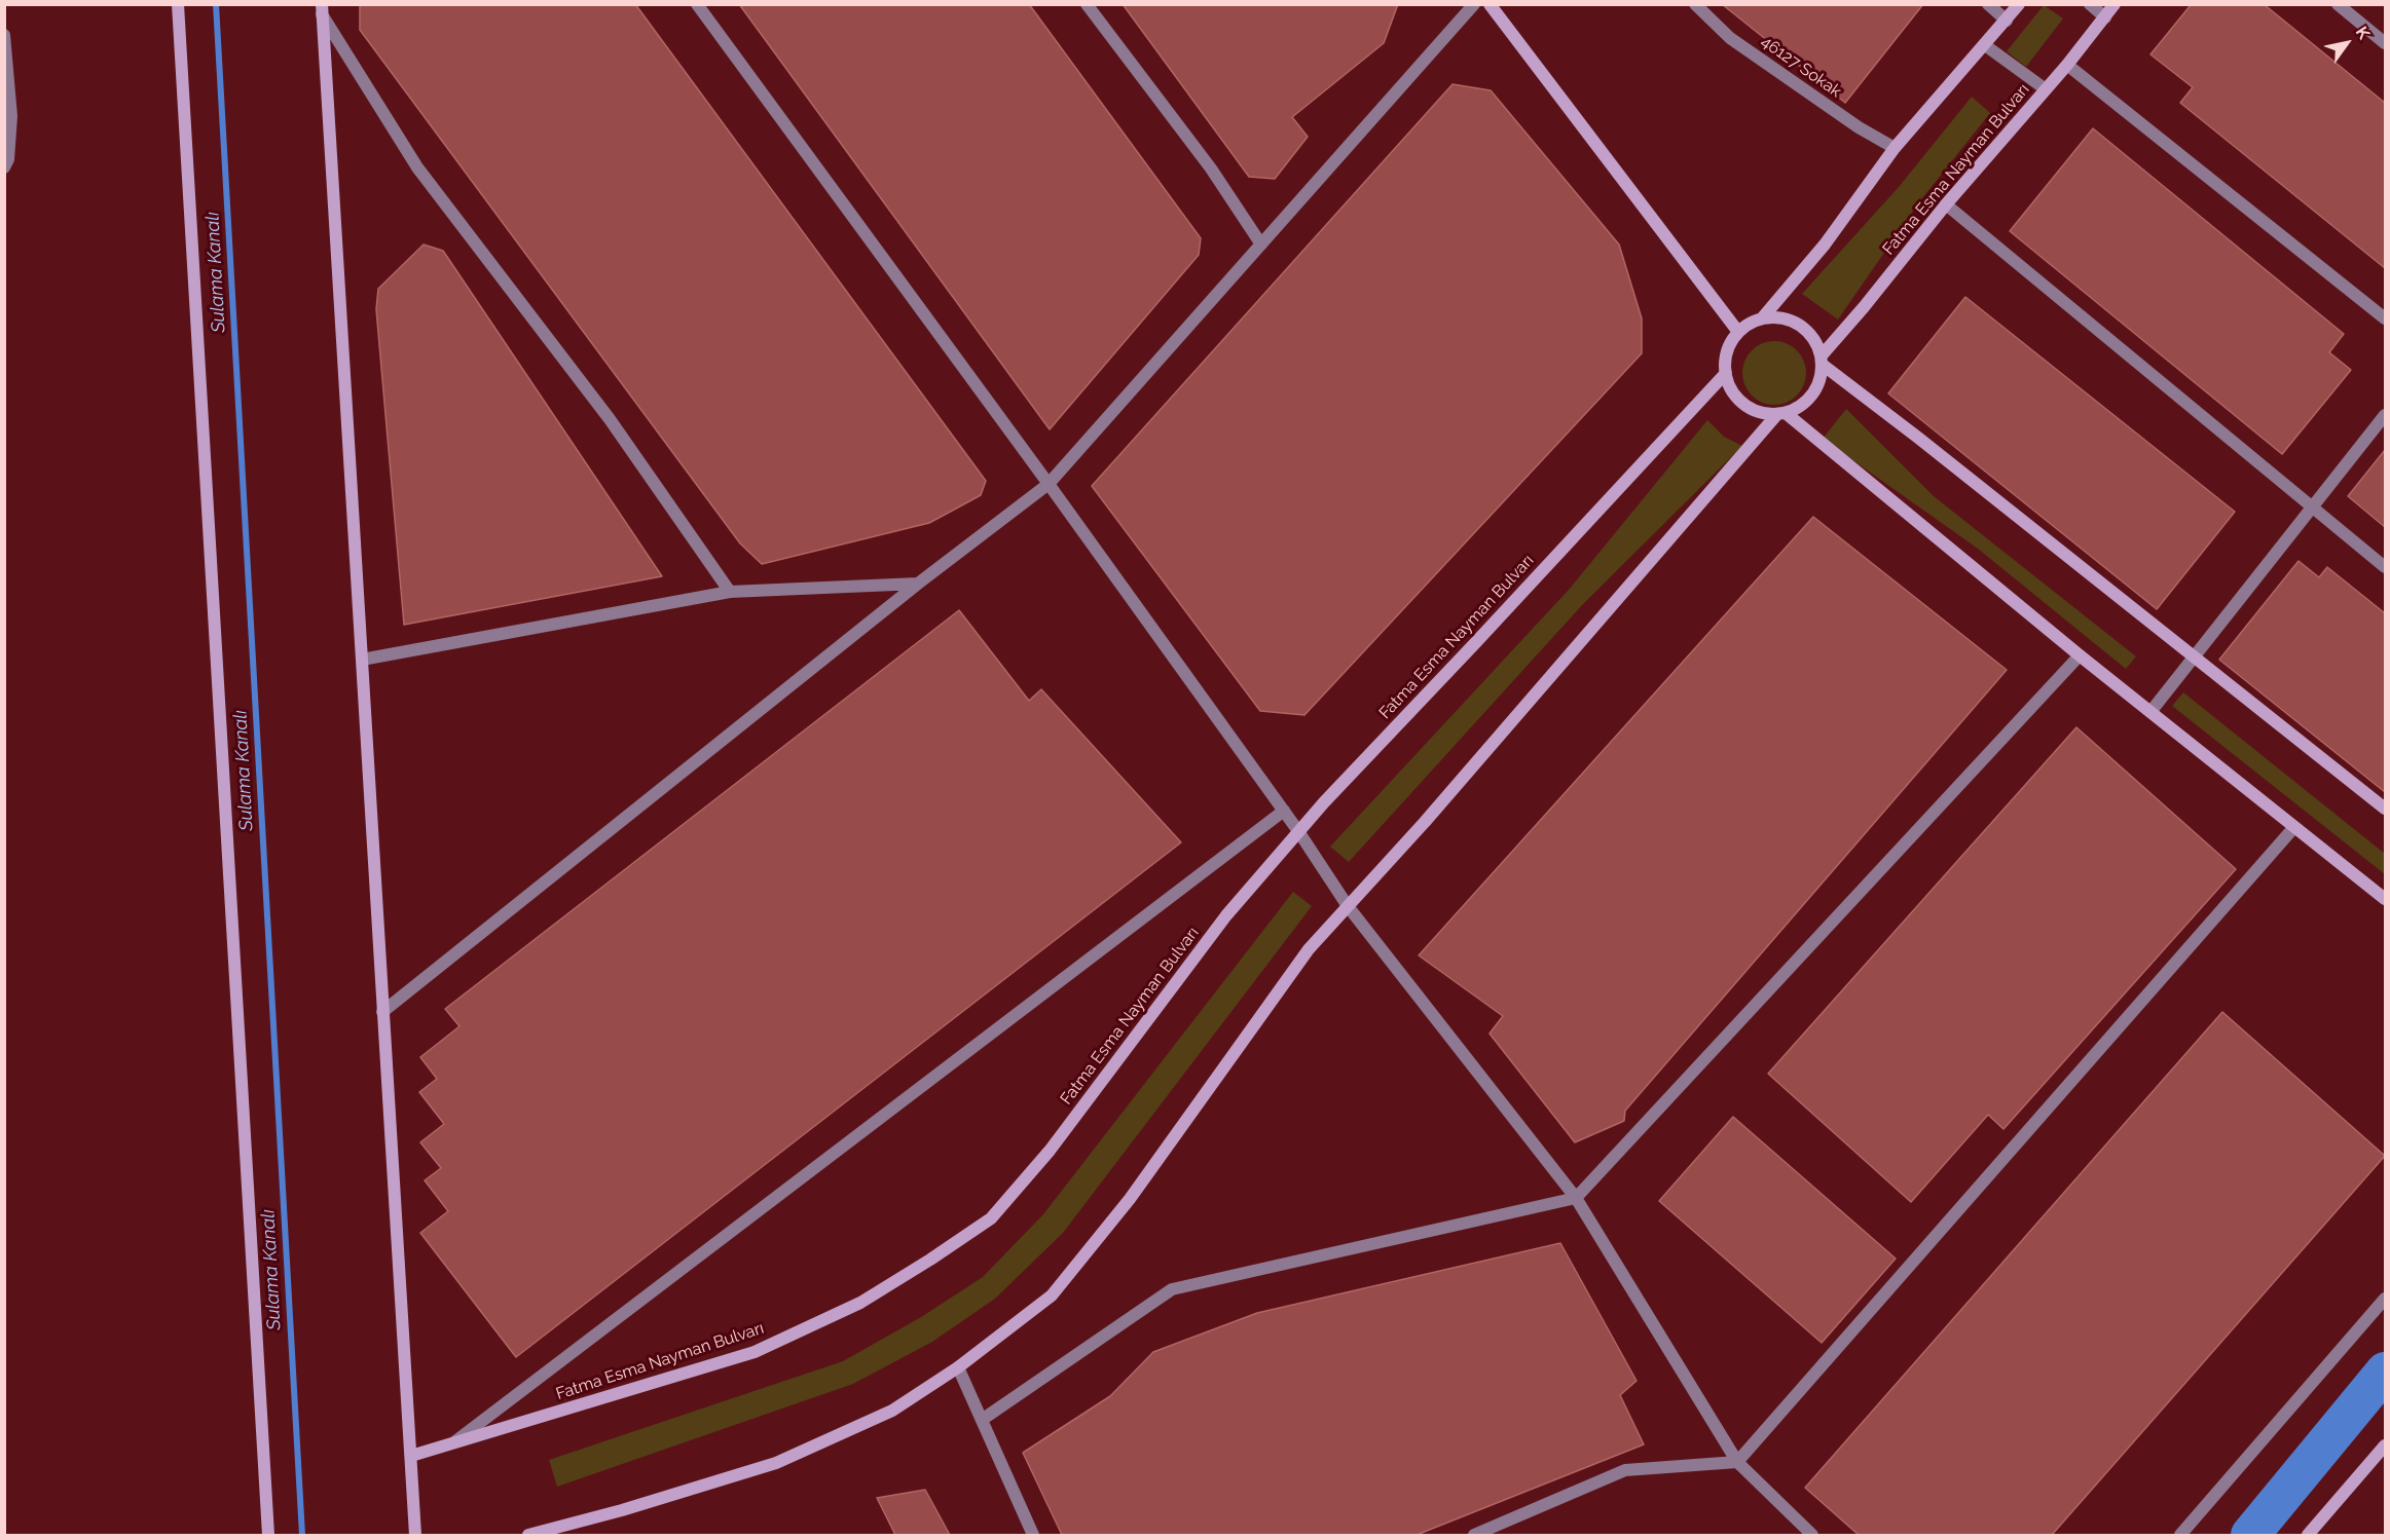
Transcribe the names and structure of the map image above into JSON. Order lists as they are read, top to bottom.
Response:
{
  "streets": {
    "street": ["46127 Sokak", "Fatma Esma Nayman Bulvarı"]
  },
  "water": ["Sulama Kanalı"],
  "north": "top right"
}
